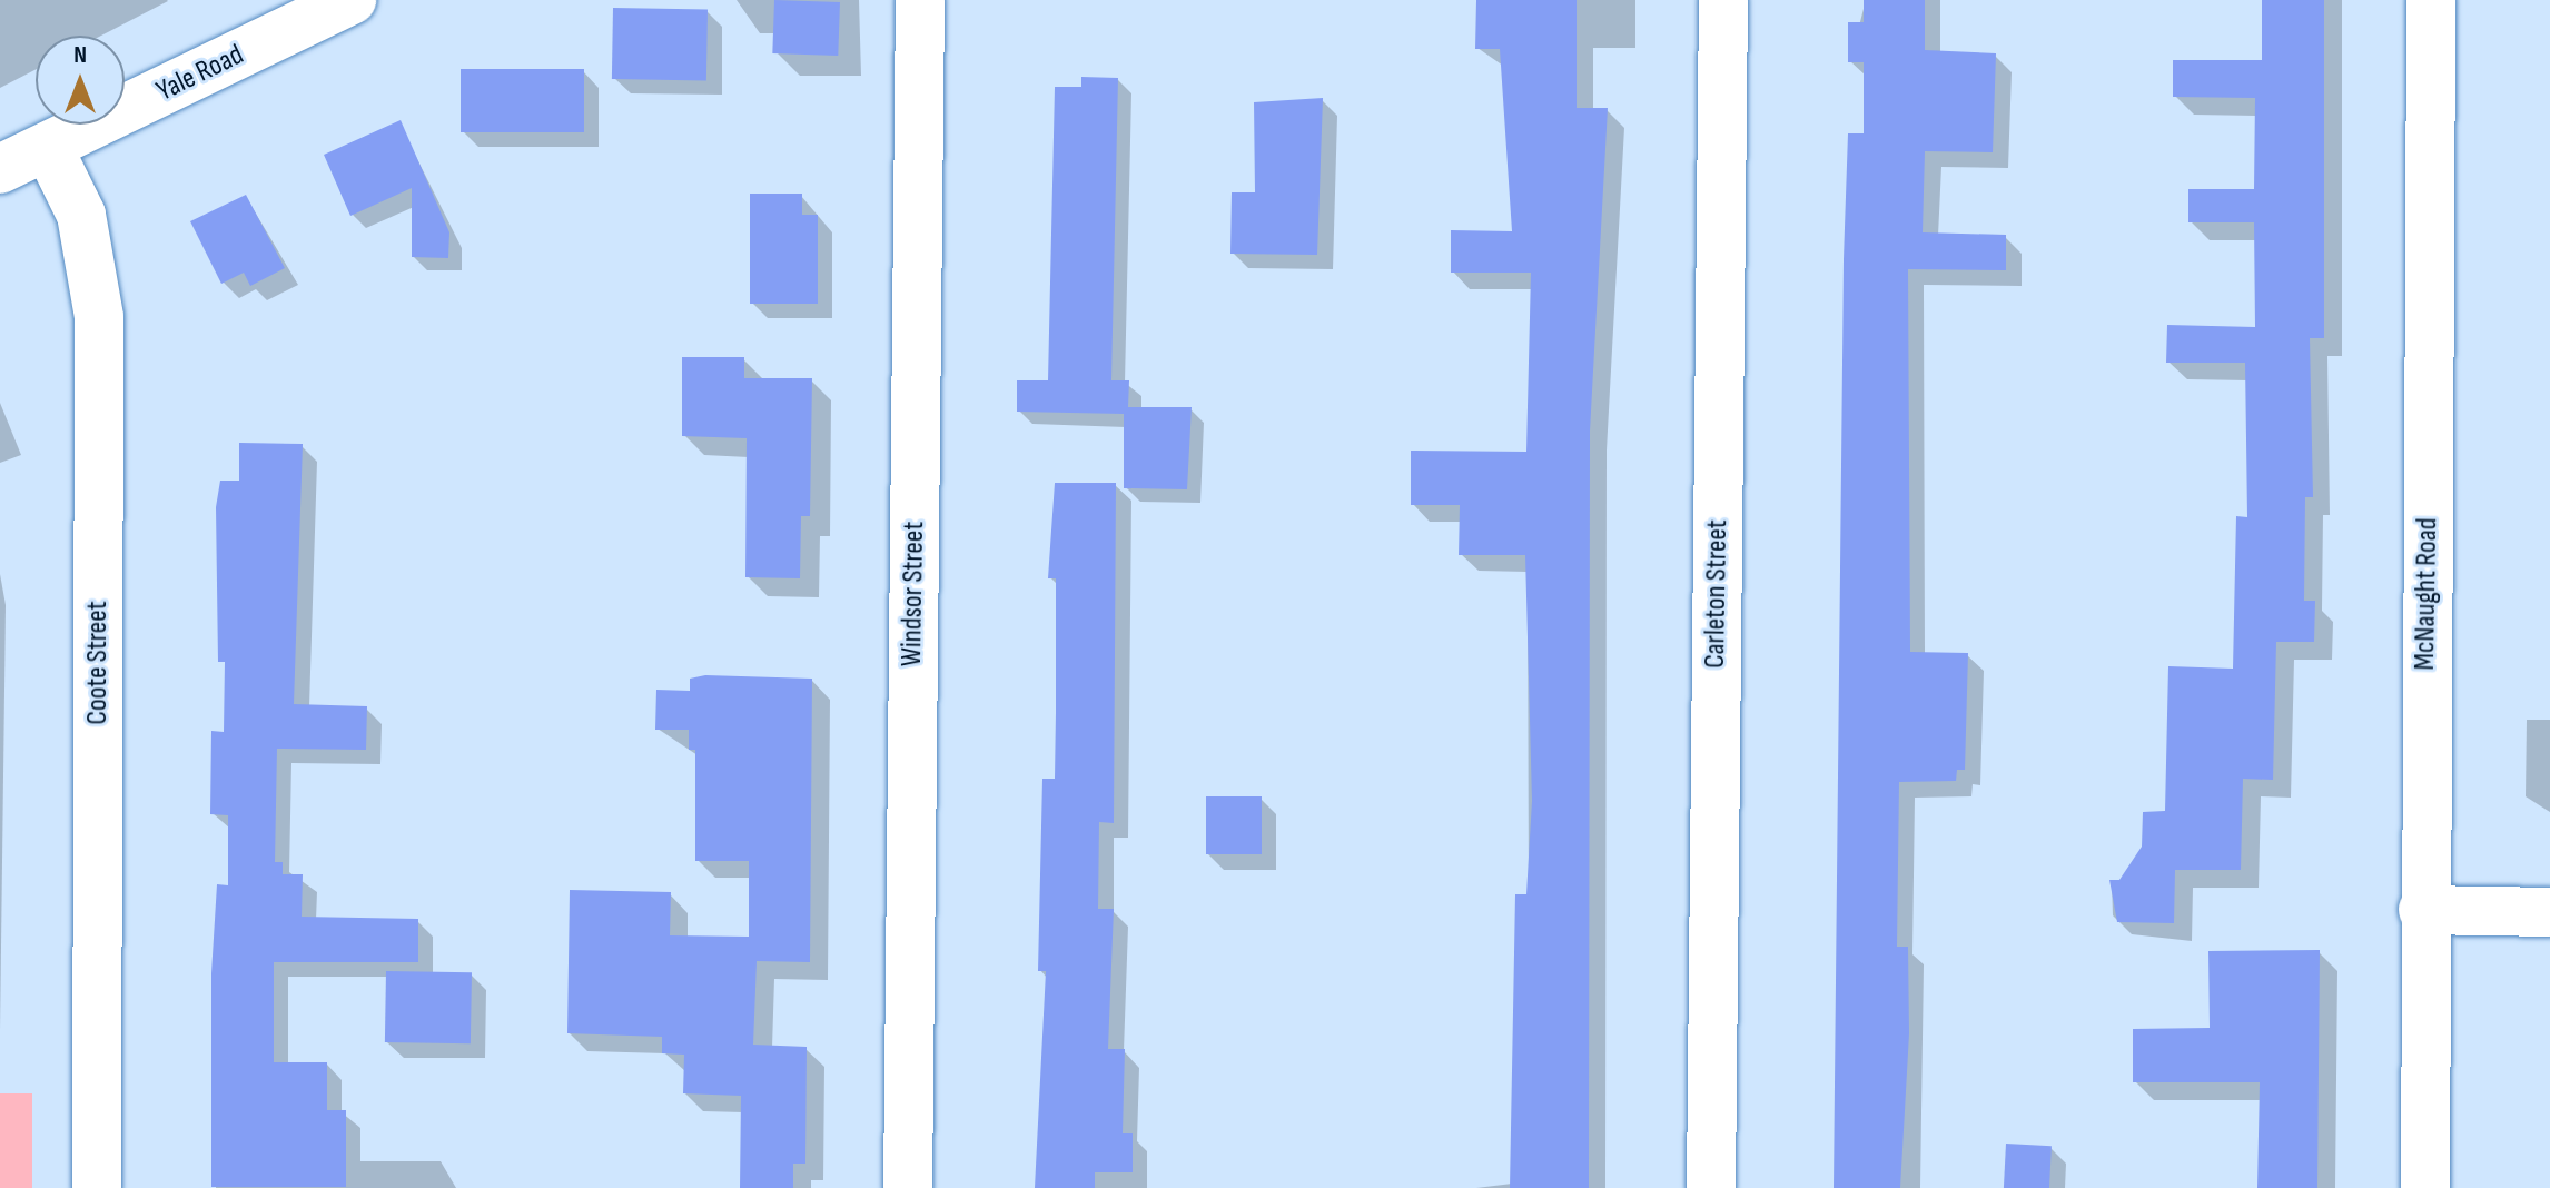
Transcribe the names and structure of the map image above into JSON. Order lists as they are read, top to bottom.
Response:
{
  "streets": {
    "street": [
      "Yale Road",
      "Windsor Street",
      "Carleton Street",
      "McNaught Road",
      "Coote Street"
    ]
  },
  "crossings": [
    ["Yale Road", "Coote Street"]
  ],
  "north": "top"
}
